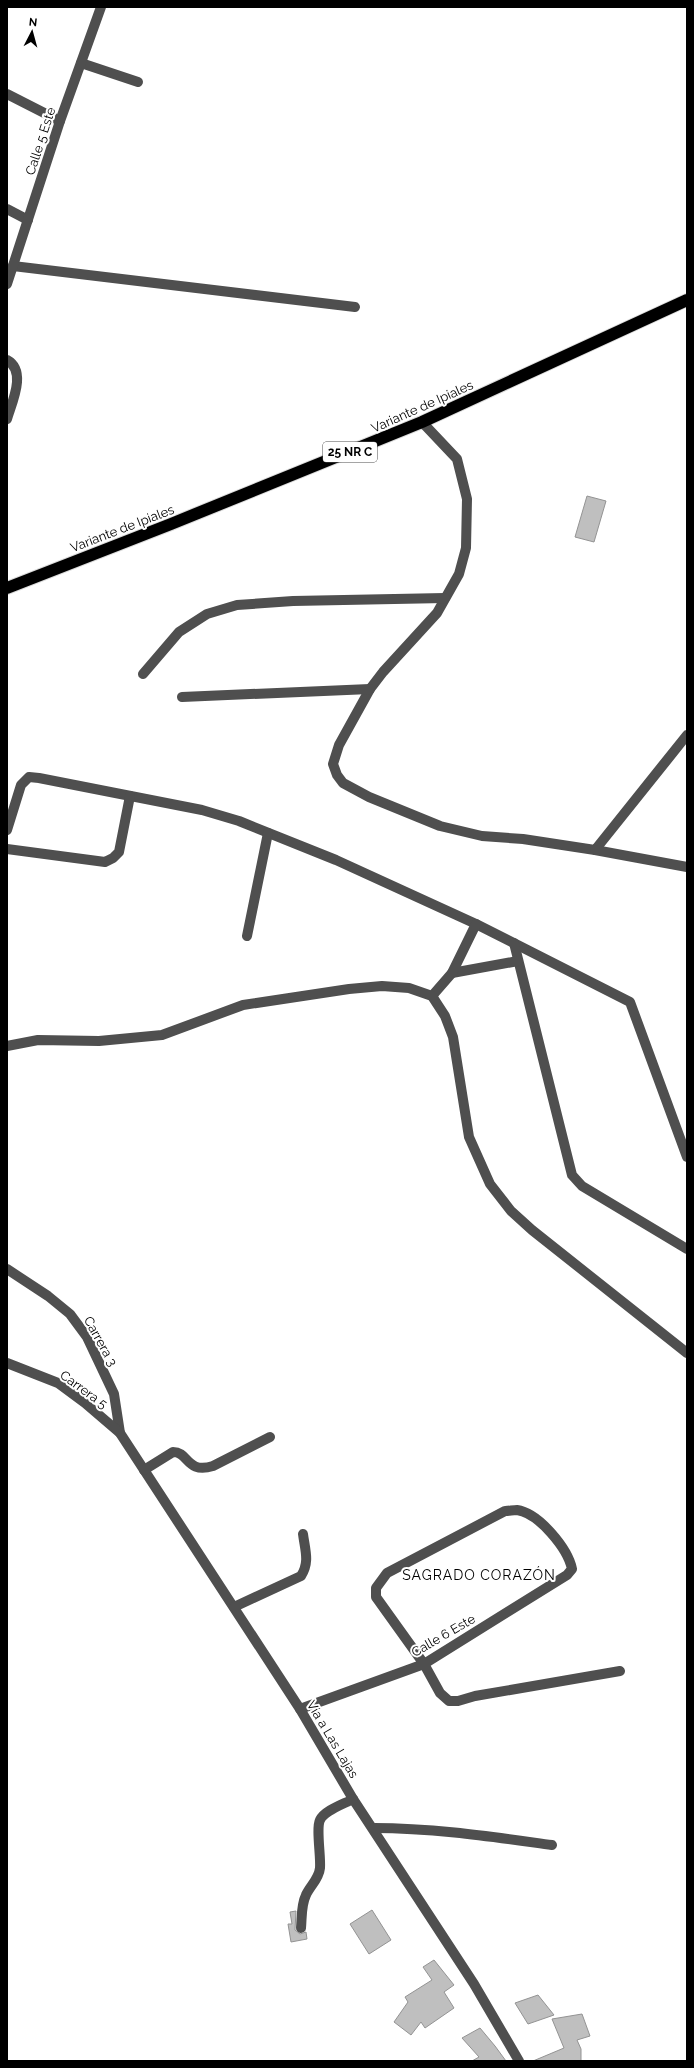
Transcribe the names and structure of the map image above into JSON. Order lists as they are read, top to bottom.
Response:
{
  "streets": {
    "highway": ["Variante de Ipiales", "25 NR C"],
    "street": [
      "Calle 5 Este",
      "Carrera 3",
      "Carrera 5",
      "Calle 6 Este",
      "Vía a Las Lajas"
    ]
  },
  "crossings": [
    ["Carrera 3", "Carrera 5"],
    ["Carrera 3", "Vía a Las Lajas"],
    ["Carrera 5", "Vía a Las Lajas"],
    ["Calle 6 Este", "Vía a Las Lajas"]
  ],
  "districts": ["SAGRADO CORAZÓN"],
  "north": "top"
}
